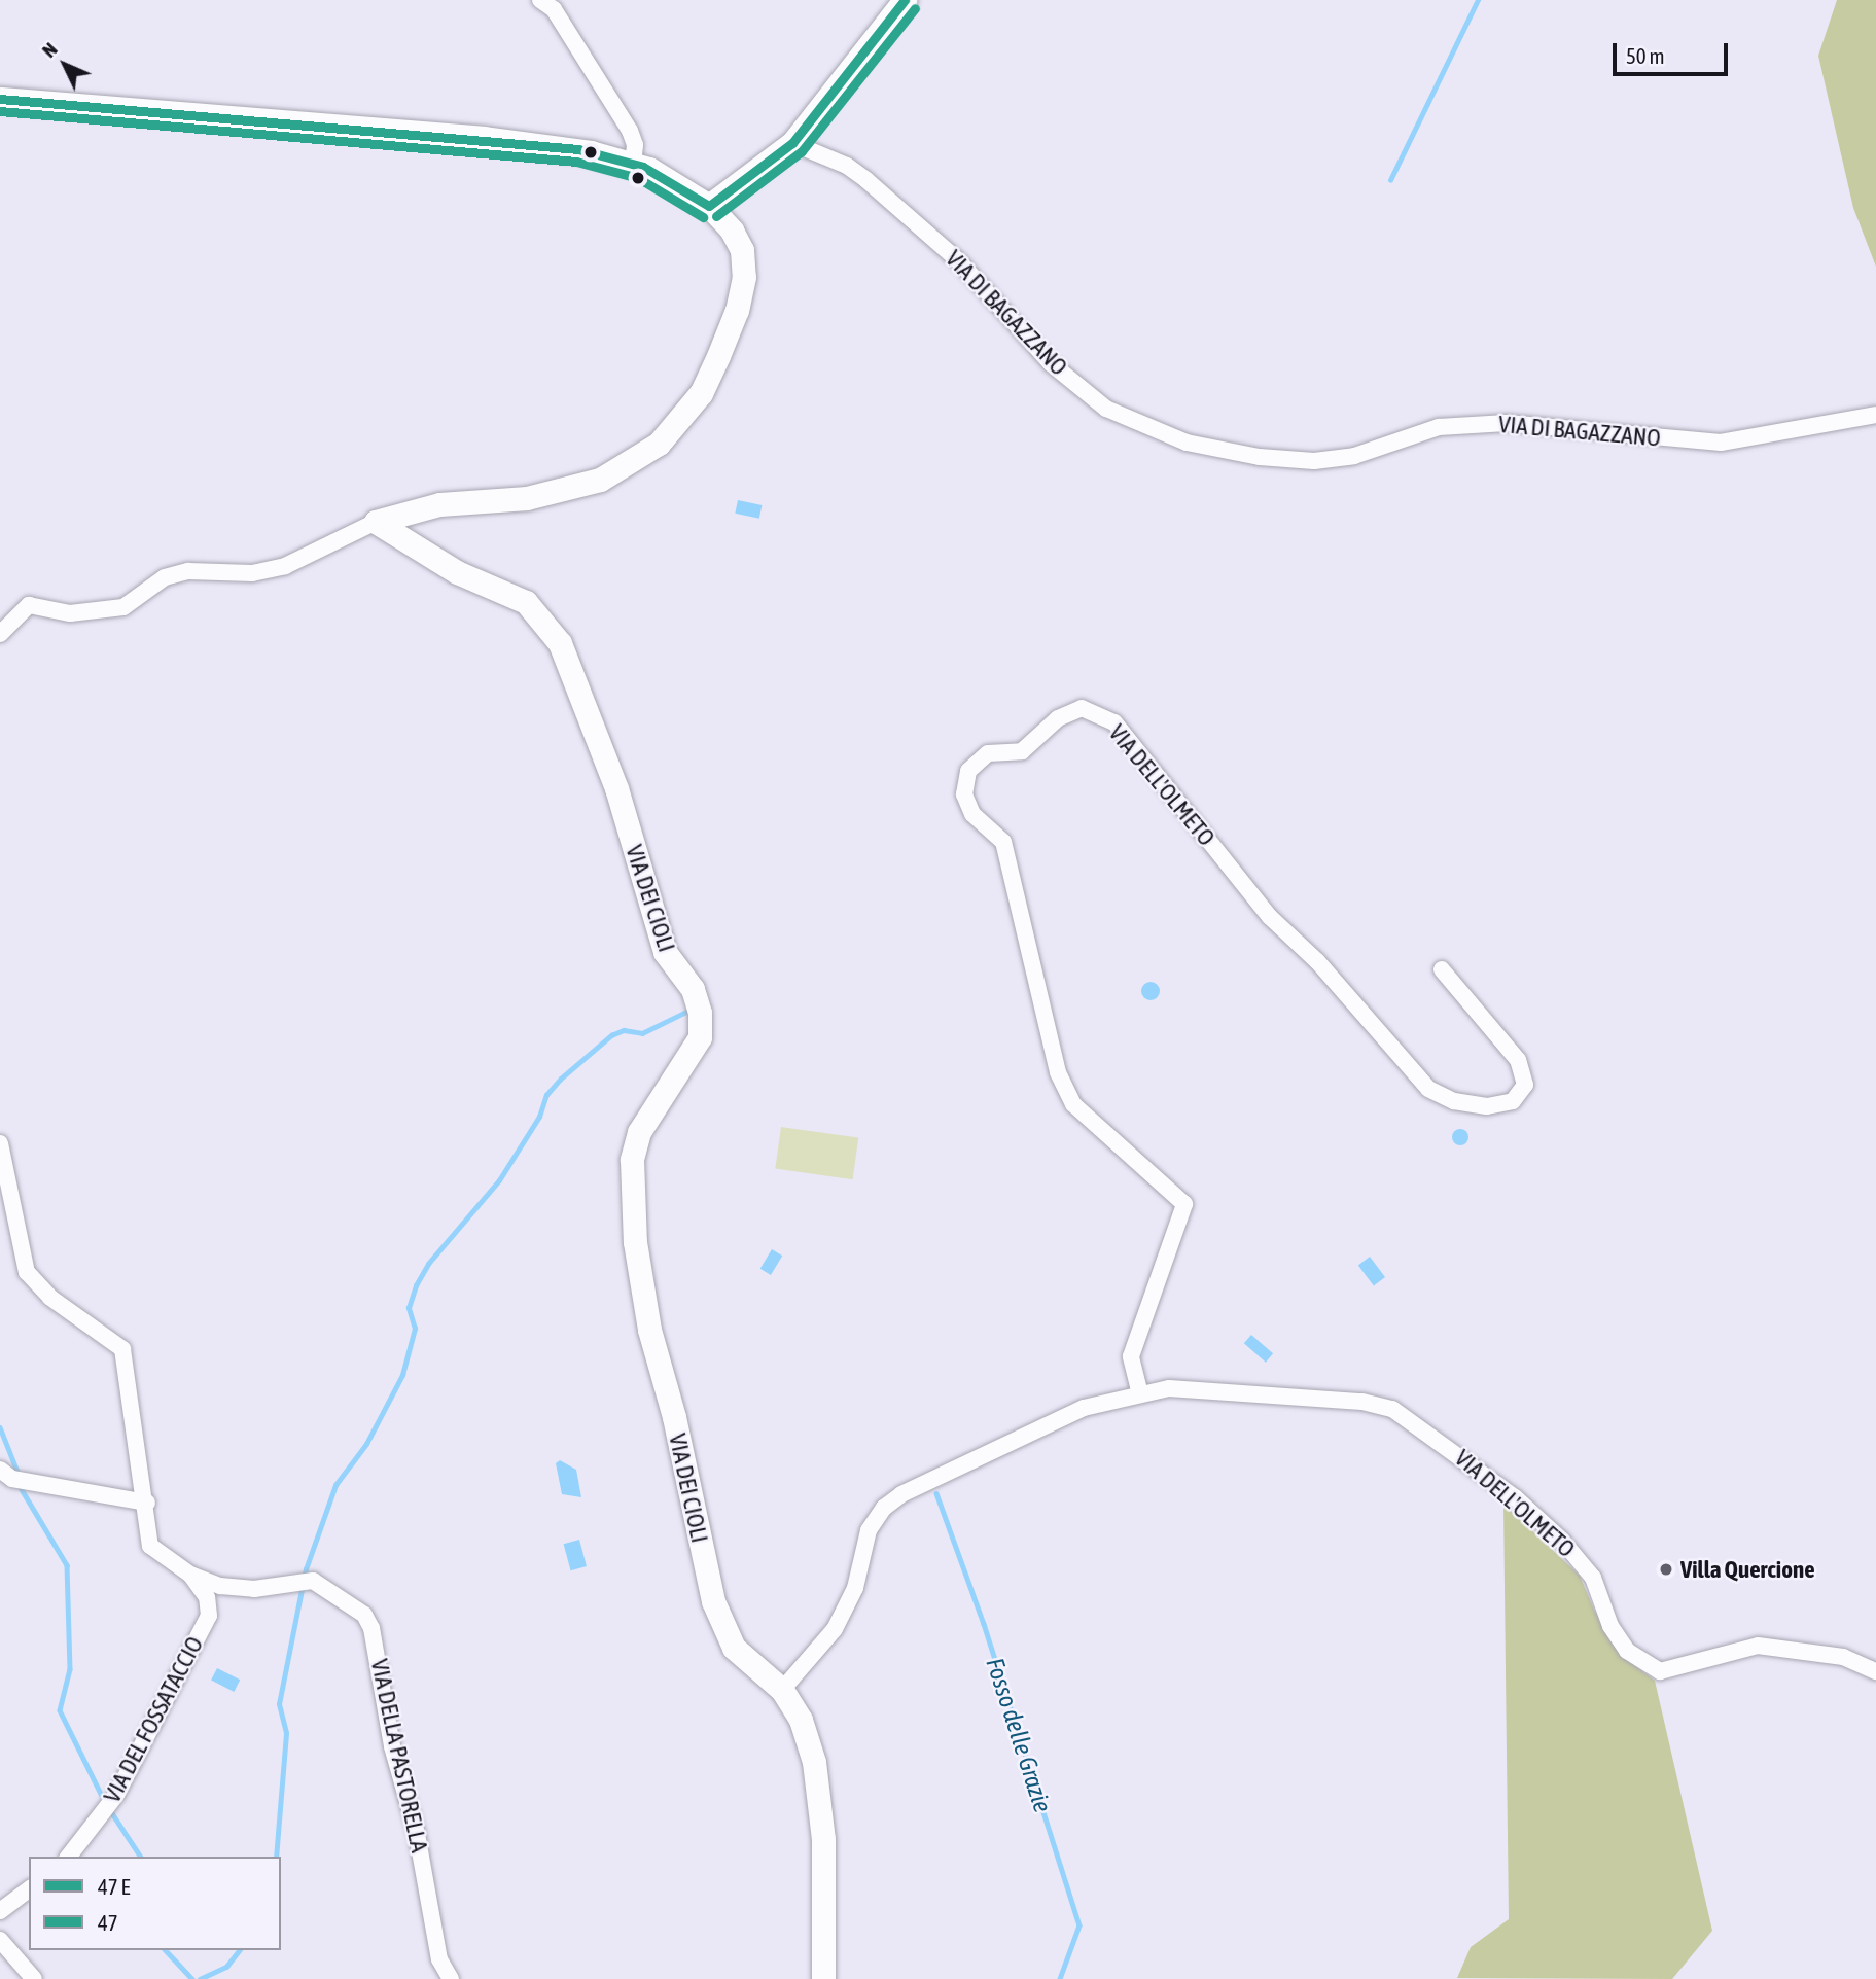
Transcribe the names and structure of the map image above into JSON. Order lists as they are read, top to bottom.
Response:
{
  "streets": {
    "street": [
      "VIA DI BAGAZZANO",
      "VIA DELL'OLMETO",
      "VIA DEI CIOLI",
      "VIA DEL FOSSATACCIO",
      "VIA DELLA PASTORELLA"
    ]
  },
  "crossings": [
    ["VIA DELL'OLMETO", "VIA DEI CIOLI"],
    ["VIA DEL FOSSATACCIO", "VIA DELLA PASTORELLA"]
  ],
  "water": ["Fosso delle Grazie"],
  "places": ["Villa Quercione"],
  "lines": ["transit line 47"],
  "legend": ["47 E", "47"],
  "scale_bar": "50 m",
  "north": "top left"
}
